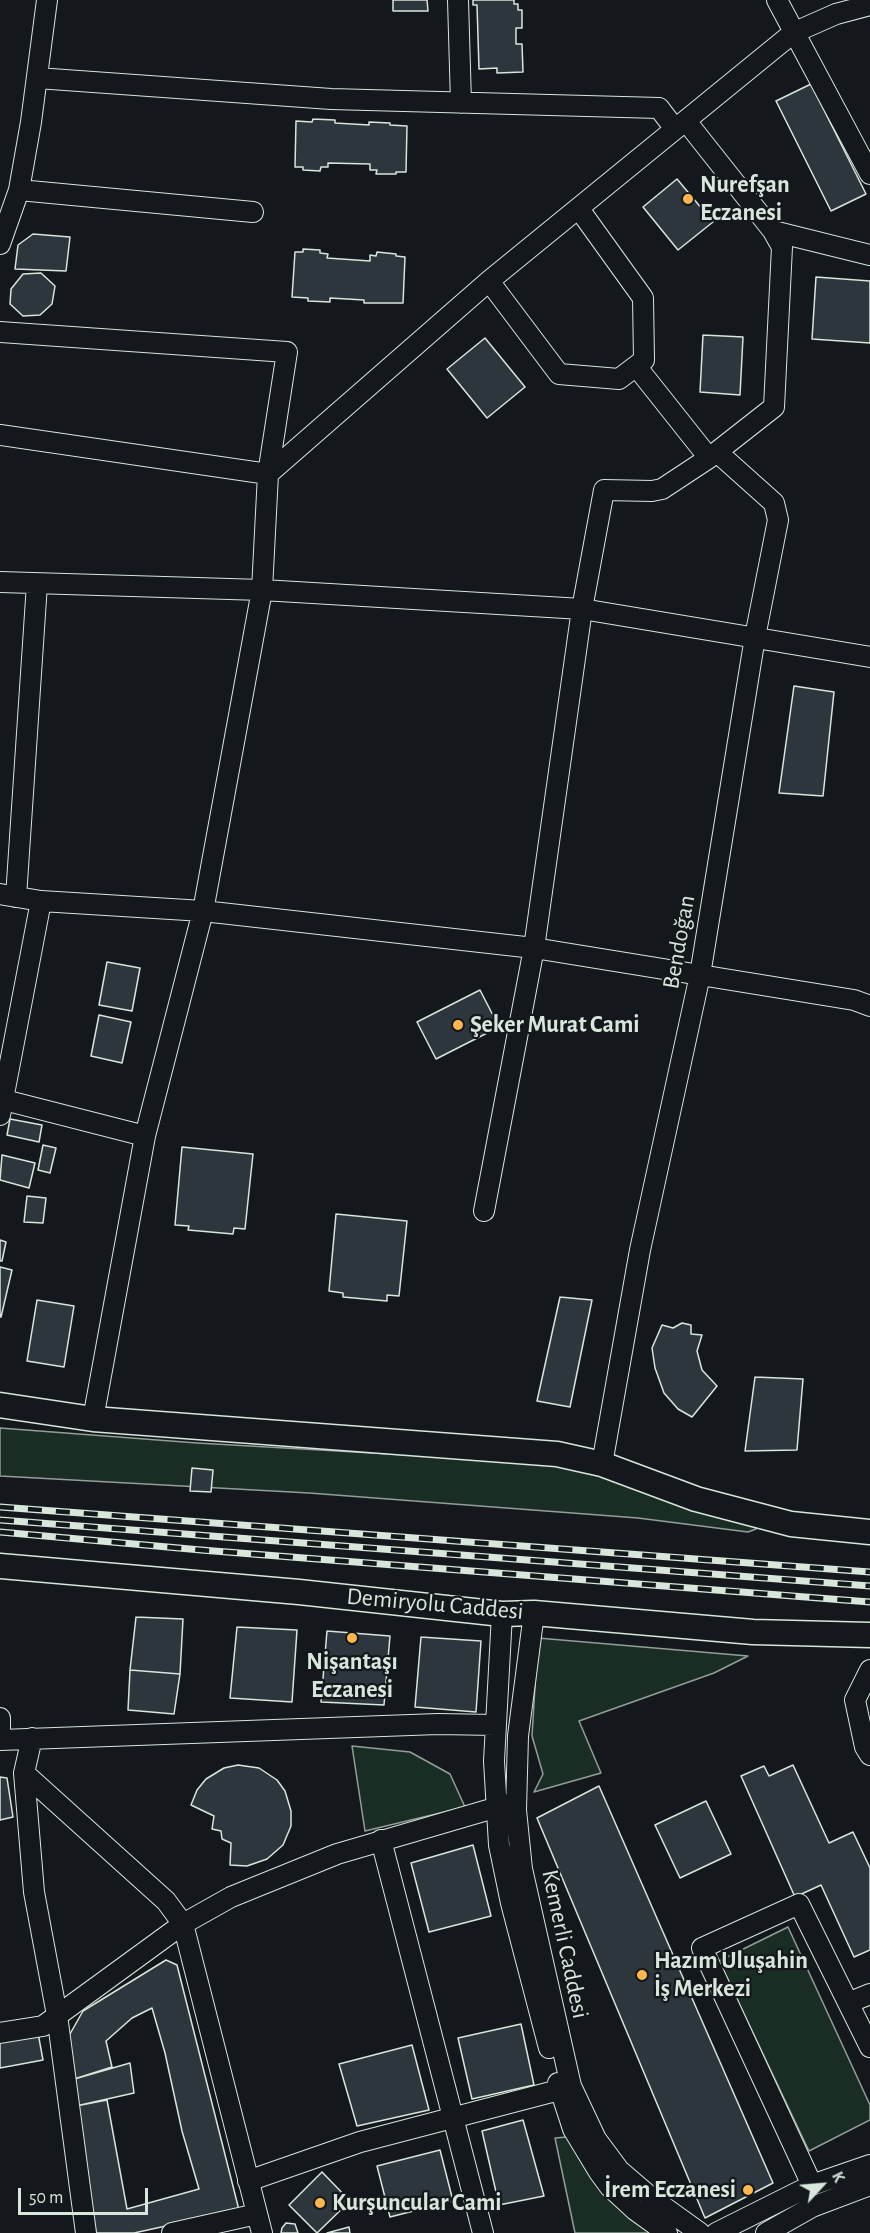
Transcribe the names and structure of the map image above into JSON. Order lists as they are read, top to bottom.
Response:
{
  "streets": {
    "main road": ["Demiryolu Caddesi"],
    "street": ["Bendoğan", "Kemerli Caddesi"]
  },
  "crossings": [
    ["Demiryolu Caddesi", "Kemerli Caddesi"]
  ],
  "places": [
    "Nurefşan Eczanesi",
    "Şeker Murat Cami",
    "Nişantaşı Eczanesi",
    "Hazım Uluşahin İş Merkezi",
    "İrem Eczanesi",
    "Kurşuncular Cami"
  ],
  "scale_bar": "50 m",
  "north": "top right"
}
